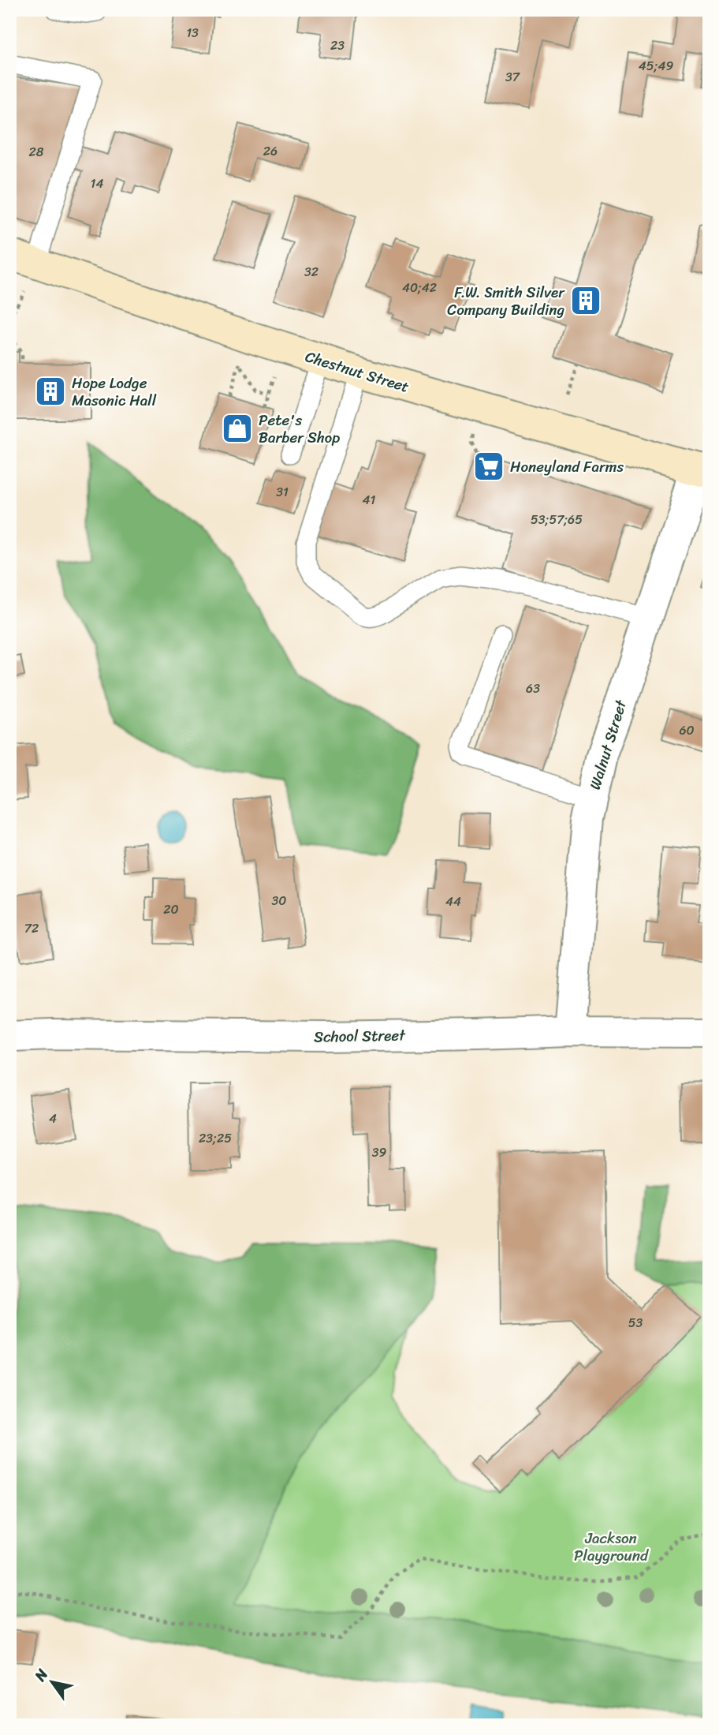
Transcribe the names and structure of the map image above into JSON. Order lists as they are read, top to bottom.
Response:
{
  "streets": {
    "street": ["Chestnut Street", "Walnut Street", "School Street"]
  },
  "crossings": [
    ["Chestnut Street", "Walnut Street"],
    ["Walnut Street", "School Street"]
  ],
  "parks": ["Jackson Playground"],
  "places": {
    "building": ["F.W. Smith Silver Company Building", "Hope Lodge Masonic Hall"],
    "shop": ["Pete's Barber Shop"],
    "supermarket": ["Honeyland Farms"]
  },
  "house_numbers": [
    "13",
    "23",
    "45;49",
    "37",
    "26",
    "28",
    "14",
    "32",
    "40;42",
    "31",
    "41",
    "53;57;65",
    "63",
    "60",
    "30",
    "44",
    "20",
    "72",
    "4",
    "23;25",
    "39",
    "53"
  ],
  "north": "top left"
}
